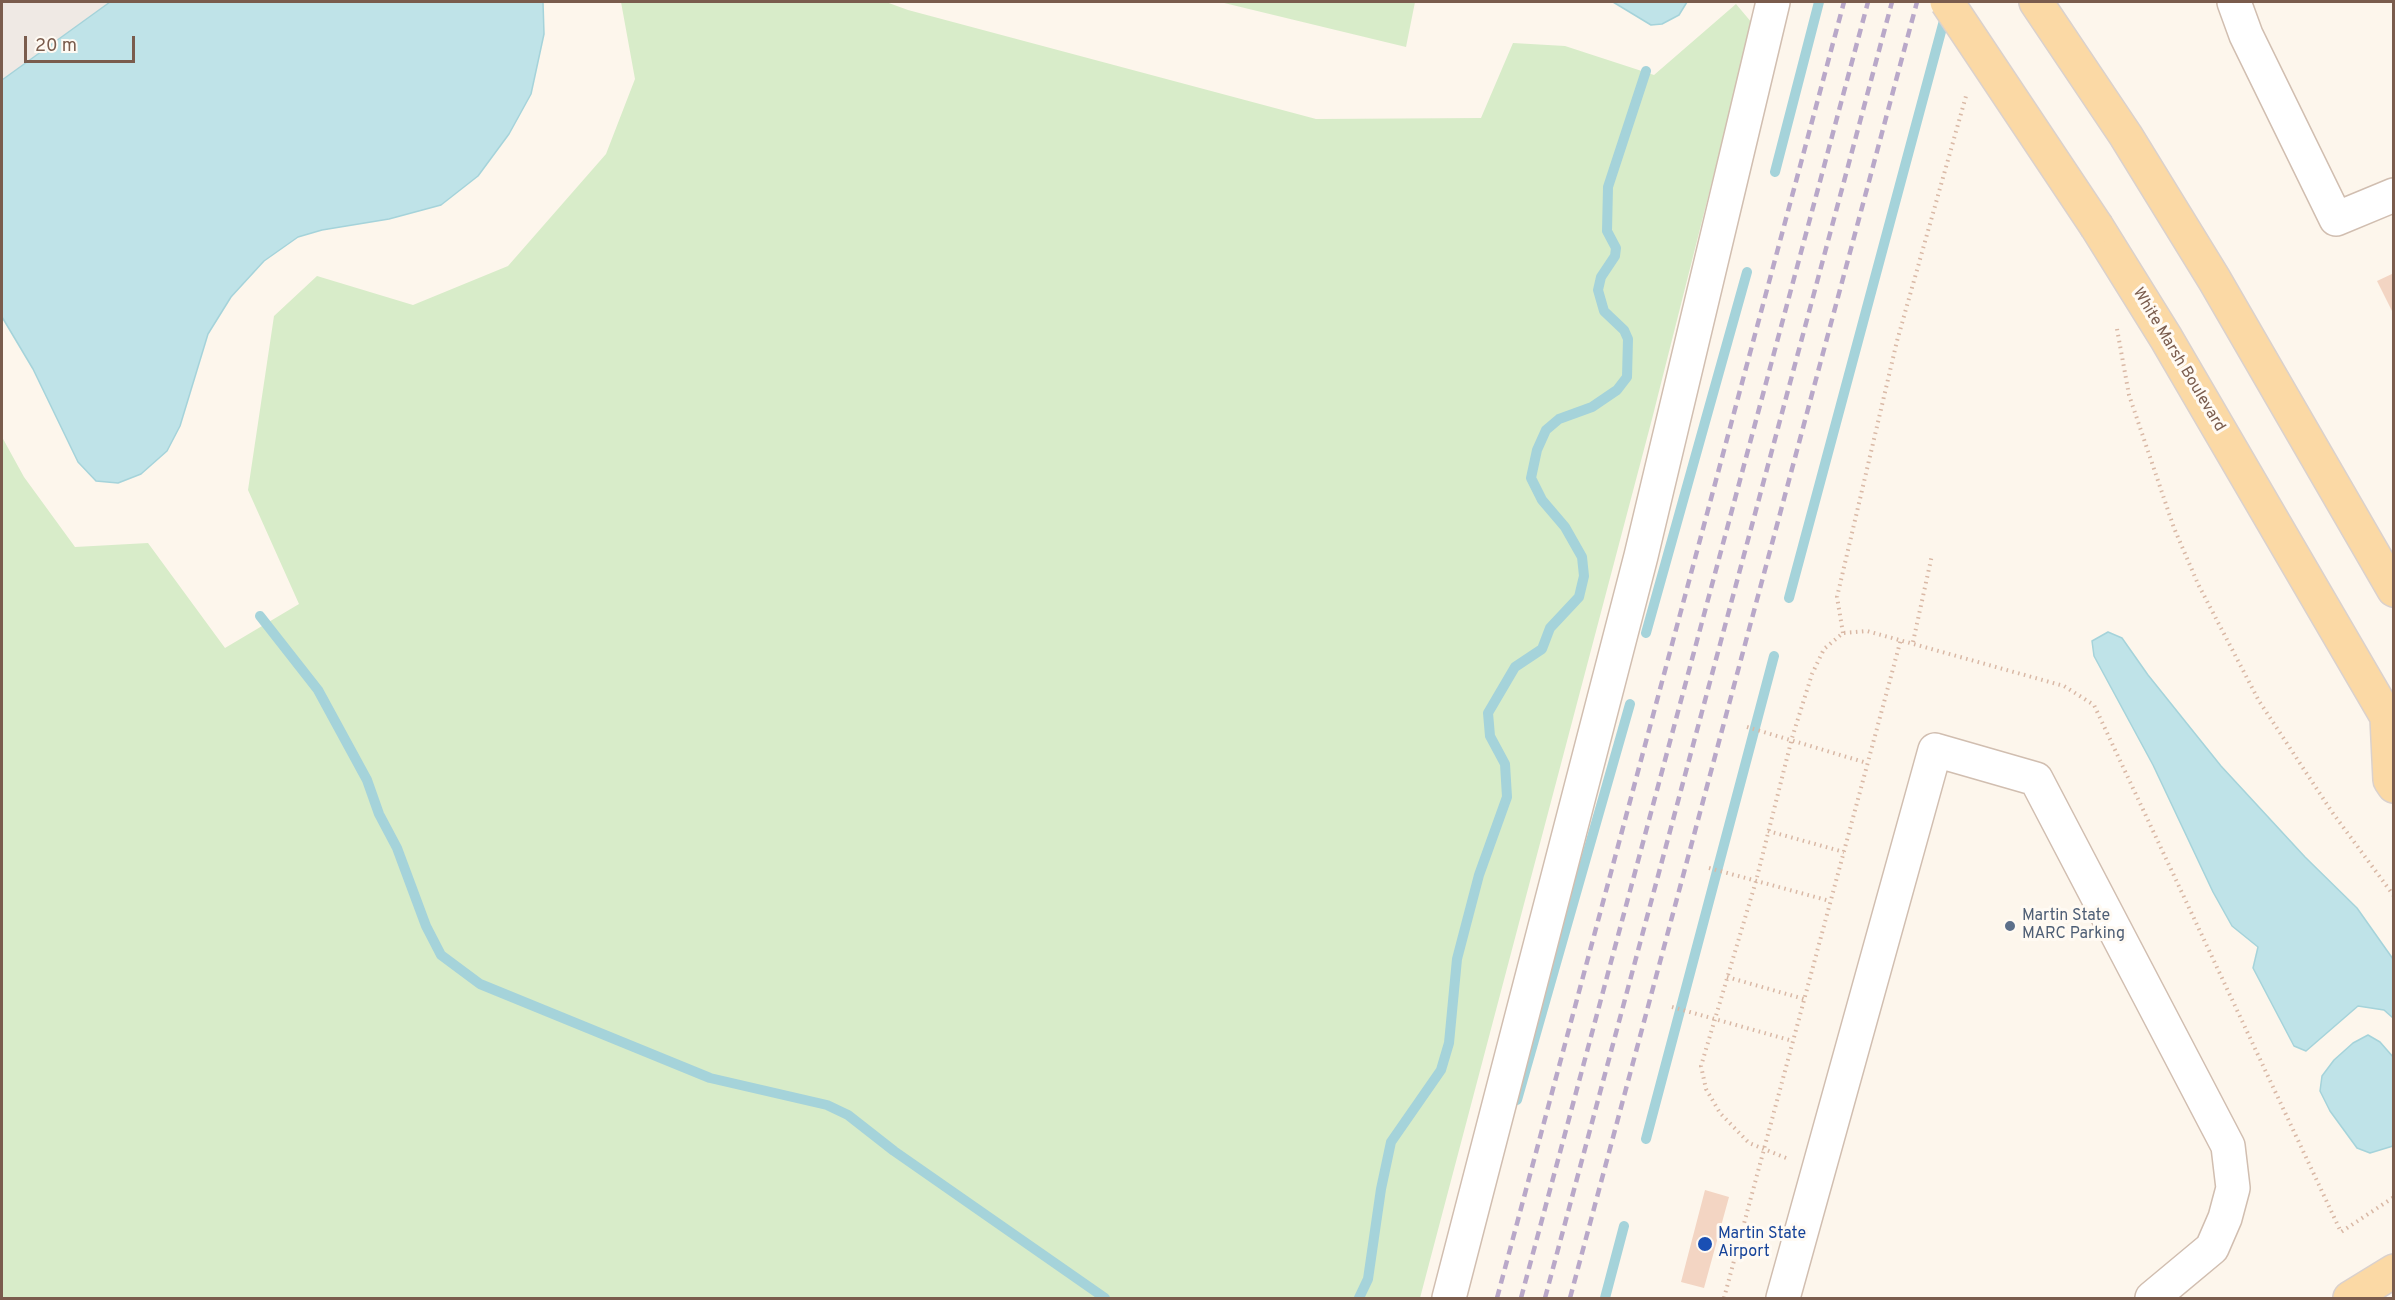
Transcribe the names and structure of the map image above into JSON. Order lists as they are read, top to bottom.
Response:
{
  "streets": {
    "main road": ["White Marsh Boulevard"]
  },
  "places": ["Martin State MARC Parking", "Martin State Airport"],
  "scale_bar": "20 m"
}
